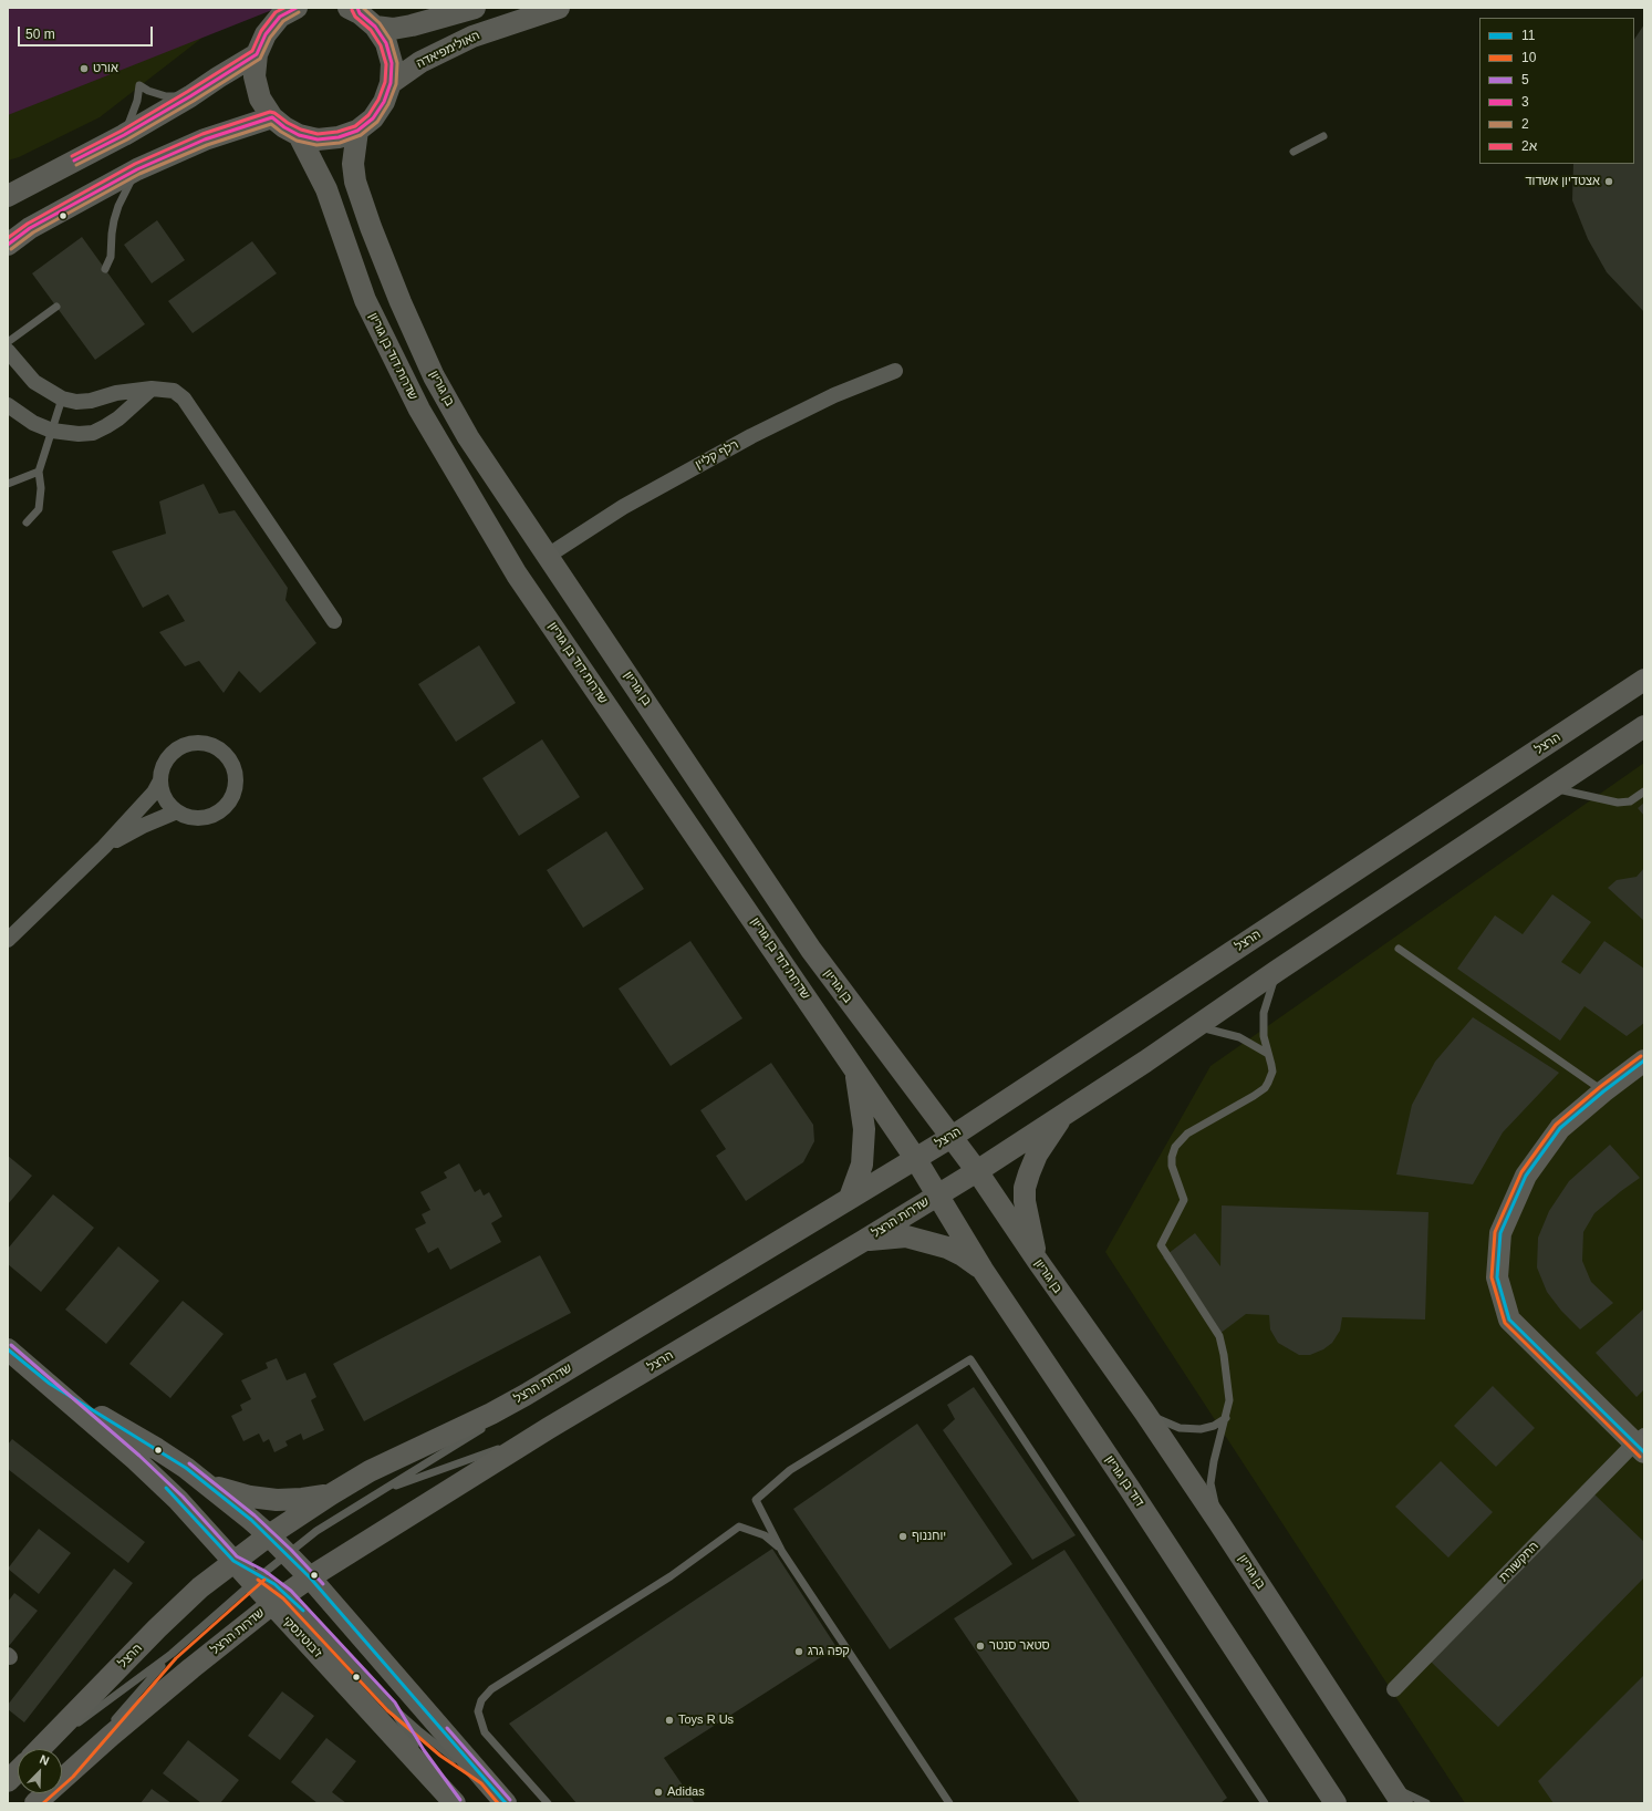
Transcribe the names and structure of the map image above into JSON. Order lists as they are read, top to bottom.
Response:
{
  "streets": {
    "main road": [
      "האולימפיאדה",
      "שדרות דוד בן גוריון",
      "בן גוריון",
      "הרצל",
      "שדרות הרצל",
      "דוד בן גוריון",
      "ז'בוטינסקי"
    ],
    "street": ["רלף קליין", "התקשורת"]
  },
  "crossings": [
    ["שדרות דוד בן גוריון", "הרצל"],
    ["שדרות דוד בן גוריון", "דוד בן גוריון"],
    ["בן גוריון", "רלף קליין"],
    ["בן גוריון", "הרצל"],
    ["הרצל", "שדרות הרצל"],
    ["הרצל", "דוד בן גוריון"],
    ["הרצל", "ז'בוטינסקי"],
    ["שדרות הרצל", "דוד בן גוריון"],
    ["שדרות הרצל", "ז'בוטינסקי"]
  ],
  "places": [
    "אורט",
    "אצטדיון אשדוד",
    "יוחננוף",
    "סטאר סנטר",
    "קפה גרג",
    "Toys R Us",
    "Adidas"
  ],
  "lines": [
    "transit line 3",
    "transit line 2",
    "transit line 2א",
    "transit line 10",
    "transit line 11",
    "transit line 5"
  ],
  "legend": [
    "11",
    "10",
    "5",
    "3",
    "2",
    "2א"
  ],
  "scale_bar": "50 m",
  "north": "top right"
}
